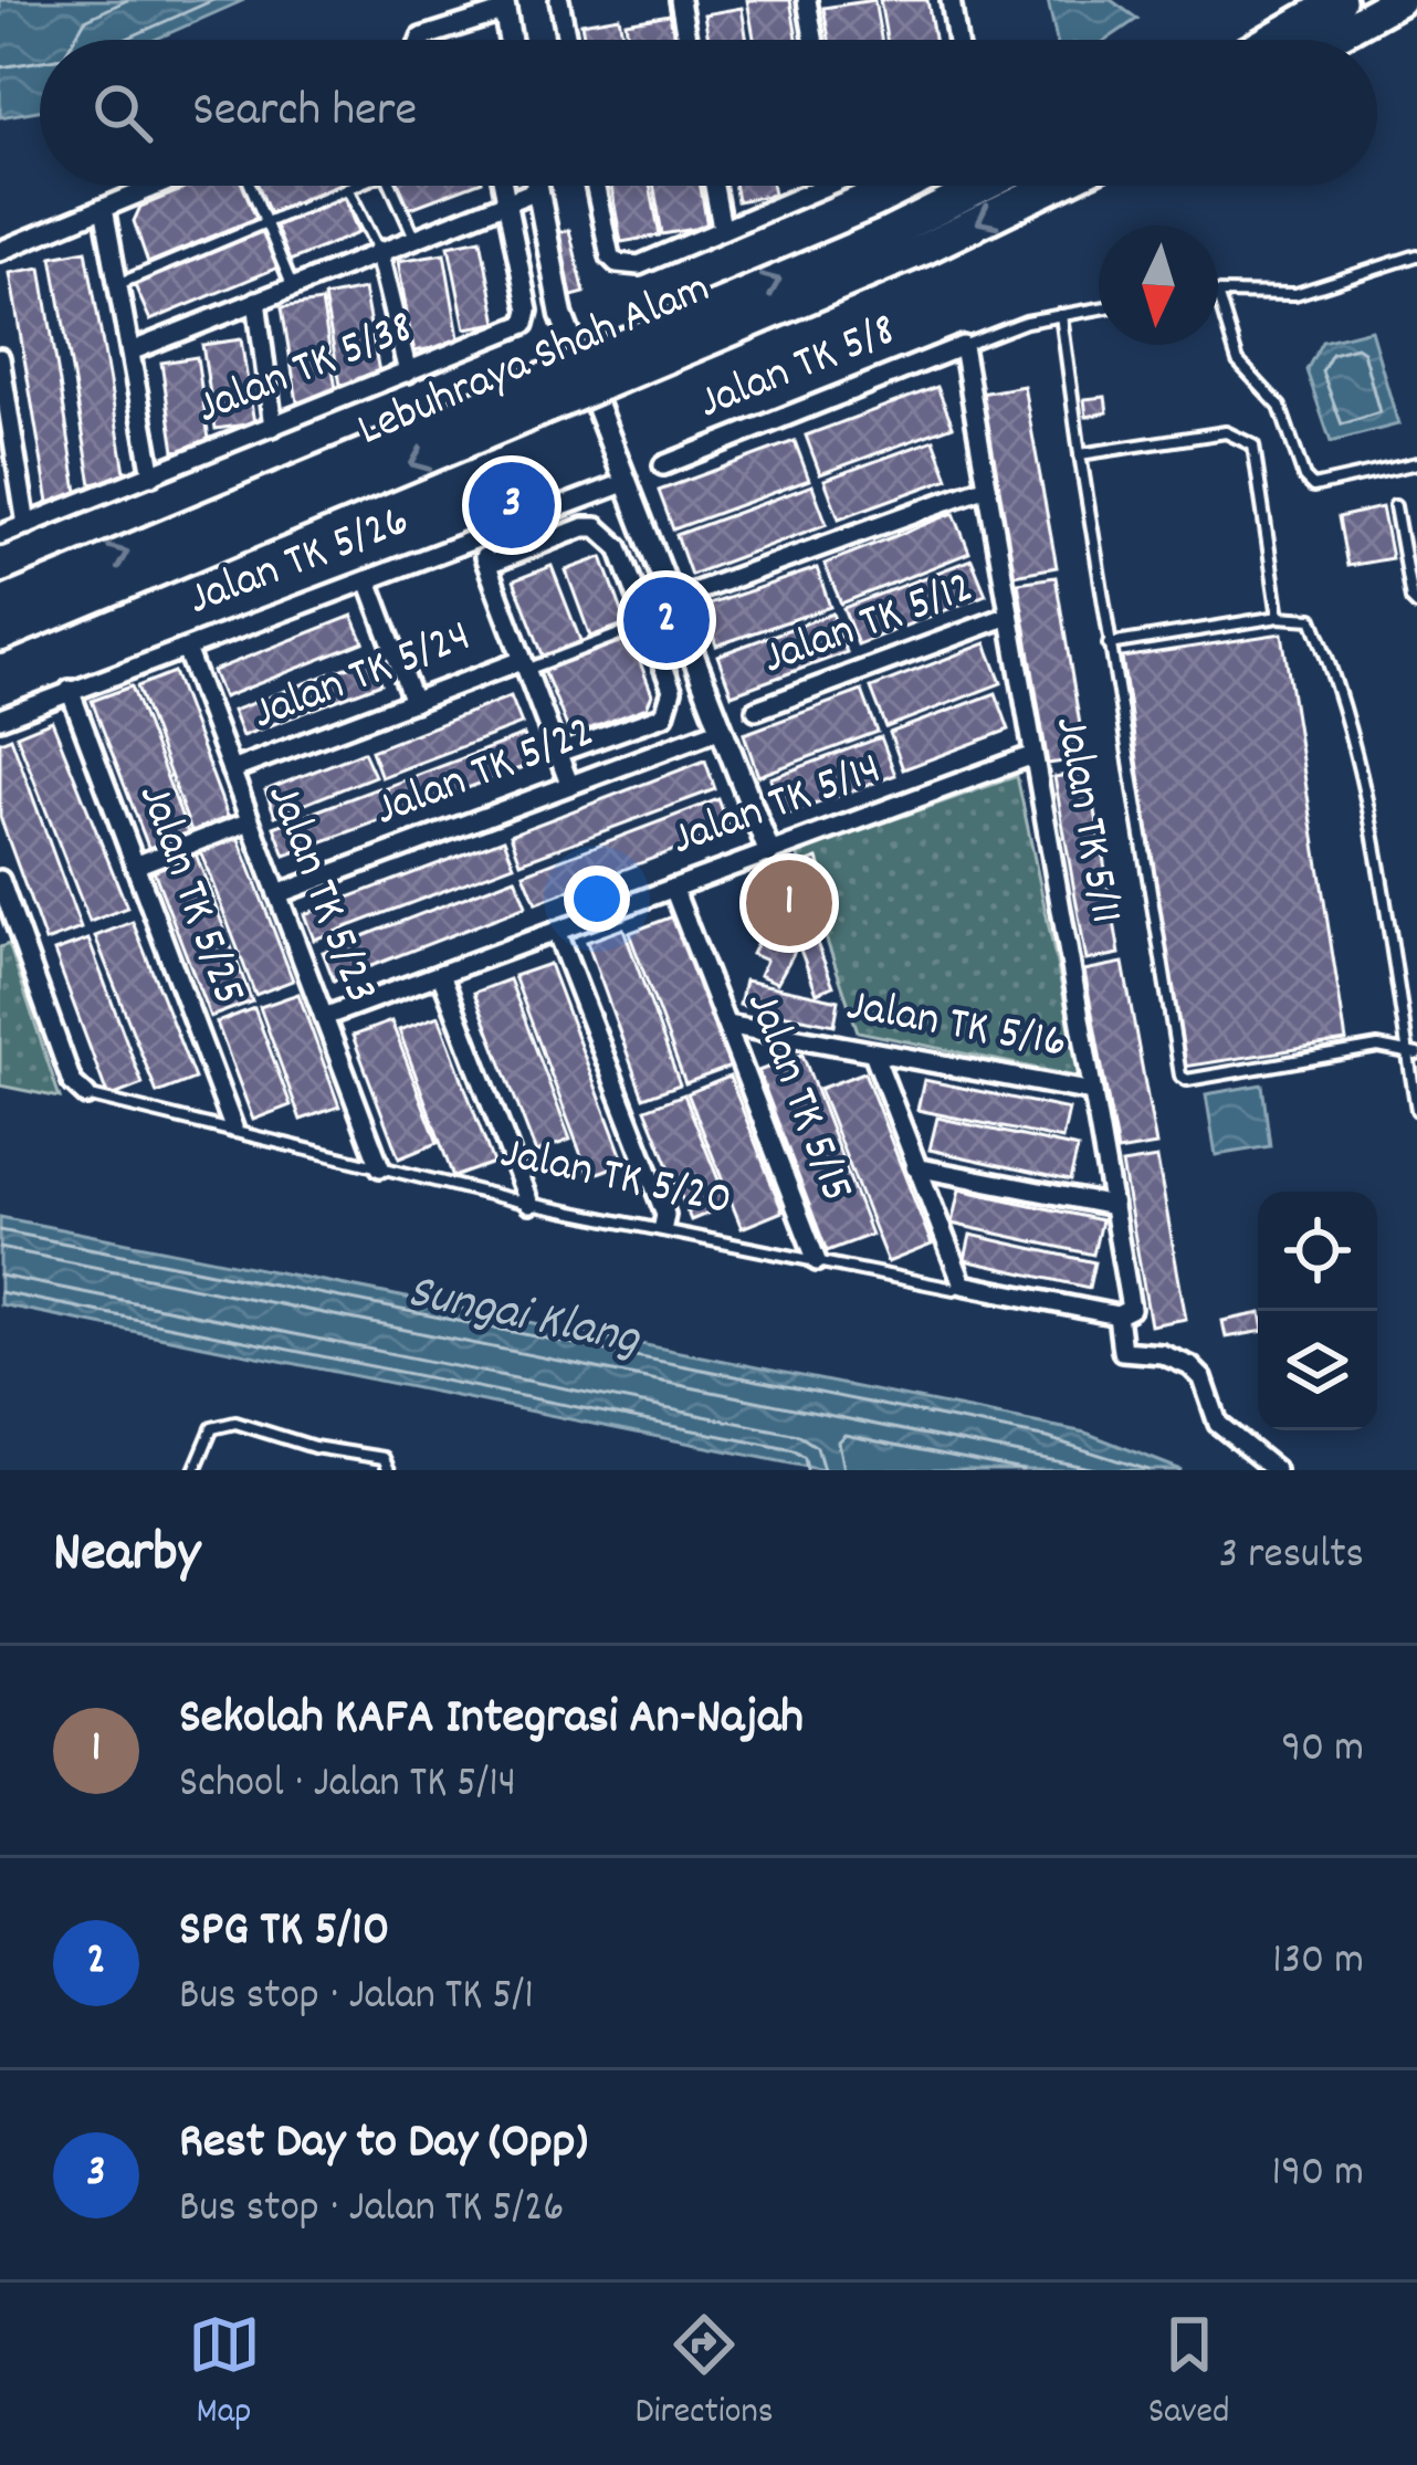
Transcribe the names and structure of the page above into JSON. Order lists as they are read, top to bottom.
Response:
{
  "streets": {
    "highway": ["Lebuhraya Shah Alam"],
    "street": [
      "Jalan TK 5/8",
      "Jalan TK 5/38",
      "Jalan TK 5/26",
      "Jalan TK 5/12",
      "Jalan TK 5/24",
      "Jalan TK 5/22",
      "Jalan TK 5/14",
      "Jalan TK 5/11",
      "Jalan TK 5/23",
      "Jalan TK 5/25",
      "Jalan TK 5/16",
      "Jalan TK 5/15",
      "Jalan TK 5/20"
    ]
  },
  "crossings": [
    ["Jalan TK 5/8", "Jalan TK 5/11"],
    ["Jalan TK 5/26", "Jalan TK 5/23"],
    ["Jalan TK 5/26", "Jalan TK 5/25"],
    ["Jalan TK 5/12", "Jalan TK 5/11"],
    ["Jalan TK 5/24", "Jalan TK 5/23"],
    ["Jalan TK 5/22", "Jalan TK 5/23"],
    ["Jalan TK 5/14", "Jalan TK 5/11"],
    ["Jalan TK 5/14", "Jalan TK 5/23"],
    ["Jalan TK 5/14", "Jalan TK 5/15"],
    ["Jalan TK 5/11", "Jalan TK 5/16"],
    ["Jalan TK 5/11", "Jalan TK 5/20"],
    ["Jalan TK 5/23", "Jalan TK 5/20"],
    ["Jalan TK 5/25", "Jalan TK 5/20"],
    ["Jalan TK 5/16", "Jalan TK 5/15"],
    ["Jalan TK 5/15", "Jalan TK 5/20"]
  ],
  "water": ["Sungai Klang"],
  "north": "bottom",
  "page": {
    "search": "Search here",
    "pins": ["3", "2", "1"],
    "heading": ["Nearby", "3 results"],
    "list": [
      {
        "mark": "1",
        "name": "Sekolah KAFA Integrasi An-Najah",
        "note": "School · Jalan TK 5/14",
        "value": "90 m"
      },
      {
        "mark": "2",
        "name": "SPG TK 5/10",
        "note": "Bus stop · Jalan TK 5/1",
        "value": "130 m"
      },
      {
        "mark": "3",
        "name": "Rest Day to Day (Opp)",
        "note": "Bus stop · Jalan TK 5/26",
        "value": "190 m"
      }
    ],
    "nav": ["Map", "Directions", "Saved"]
  }
}
